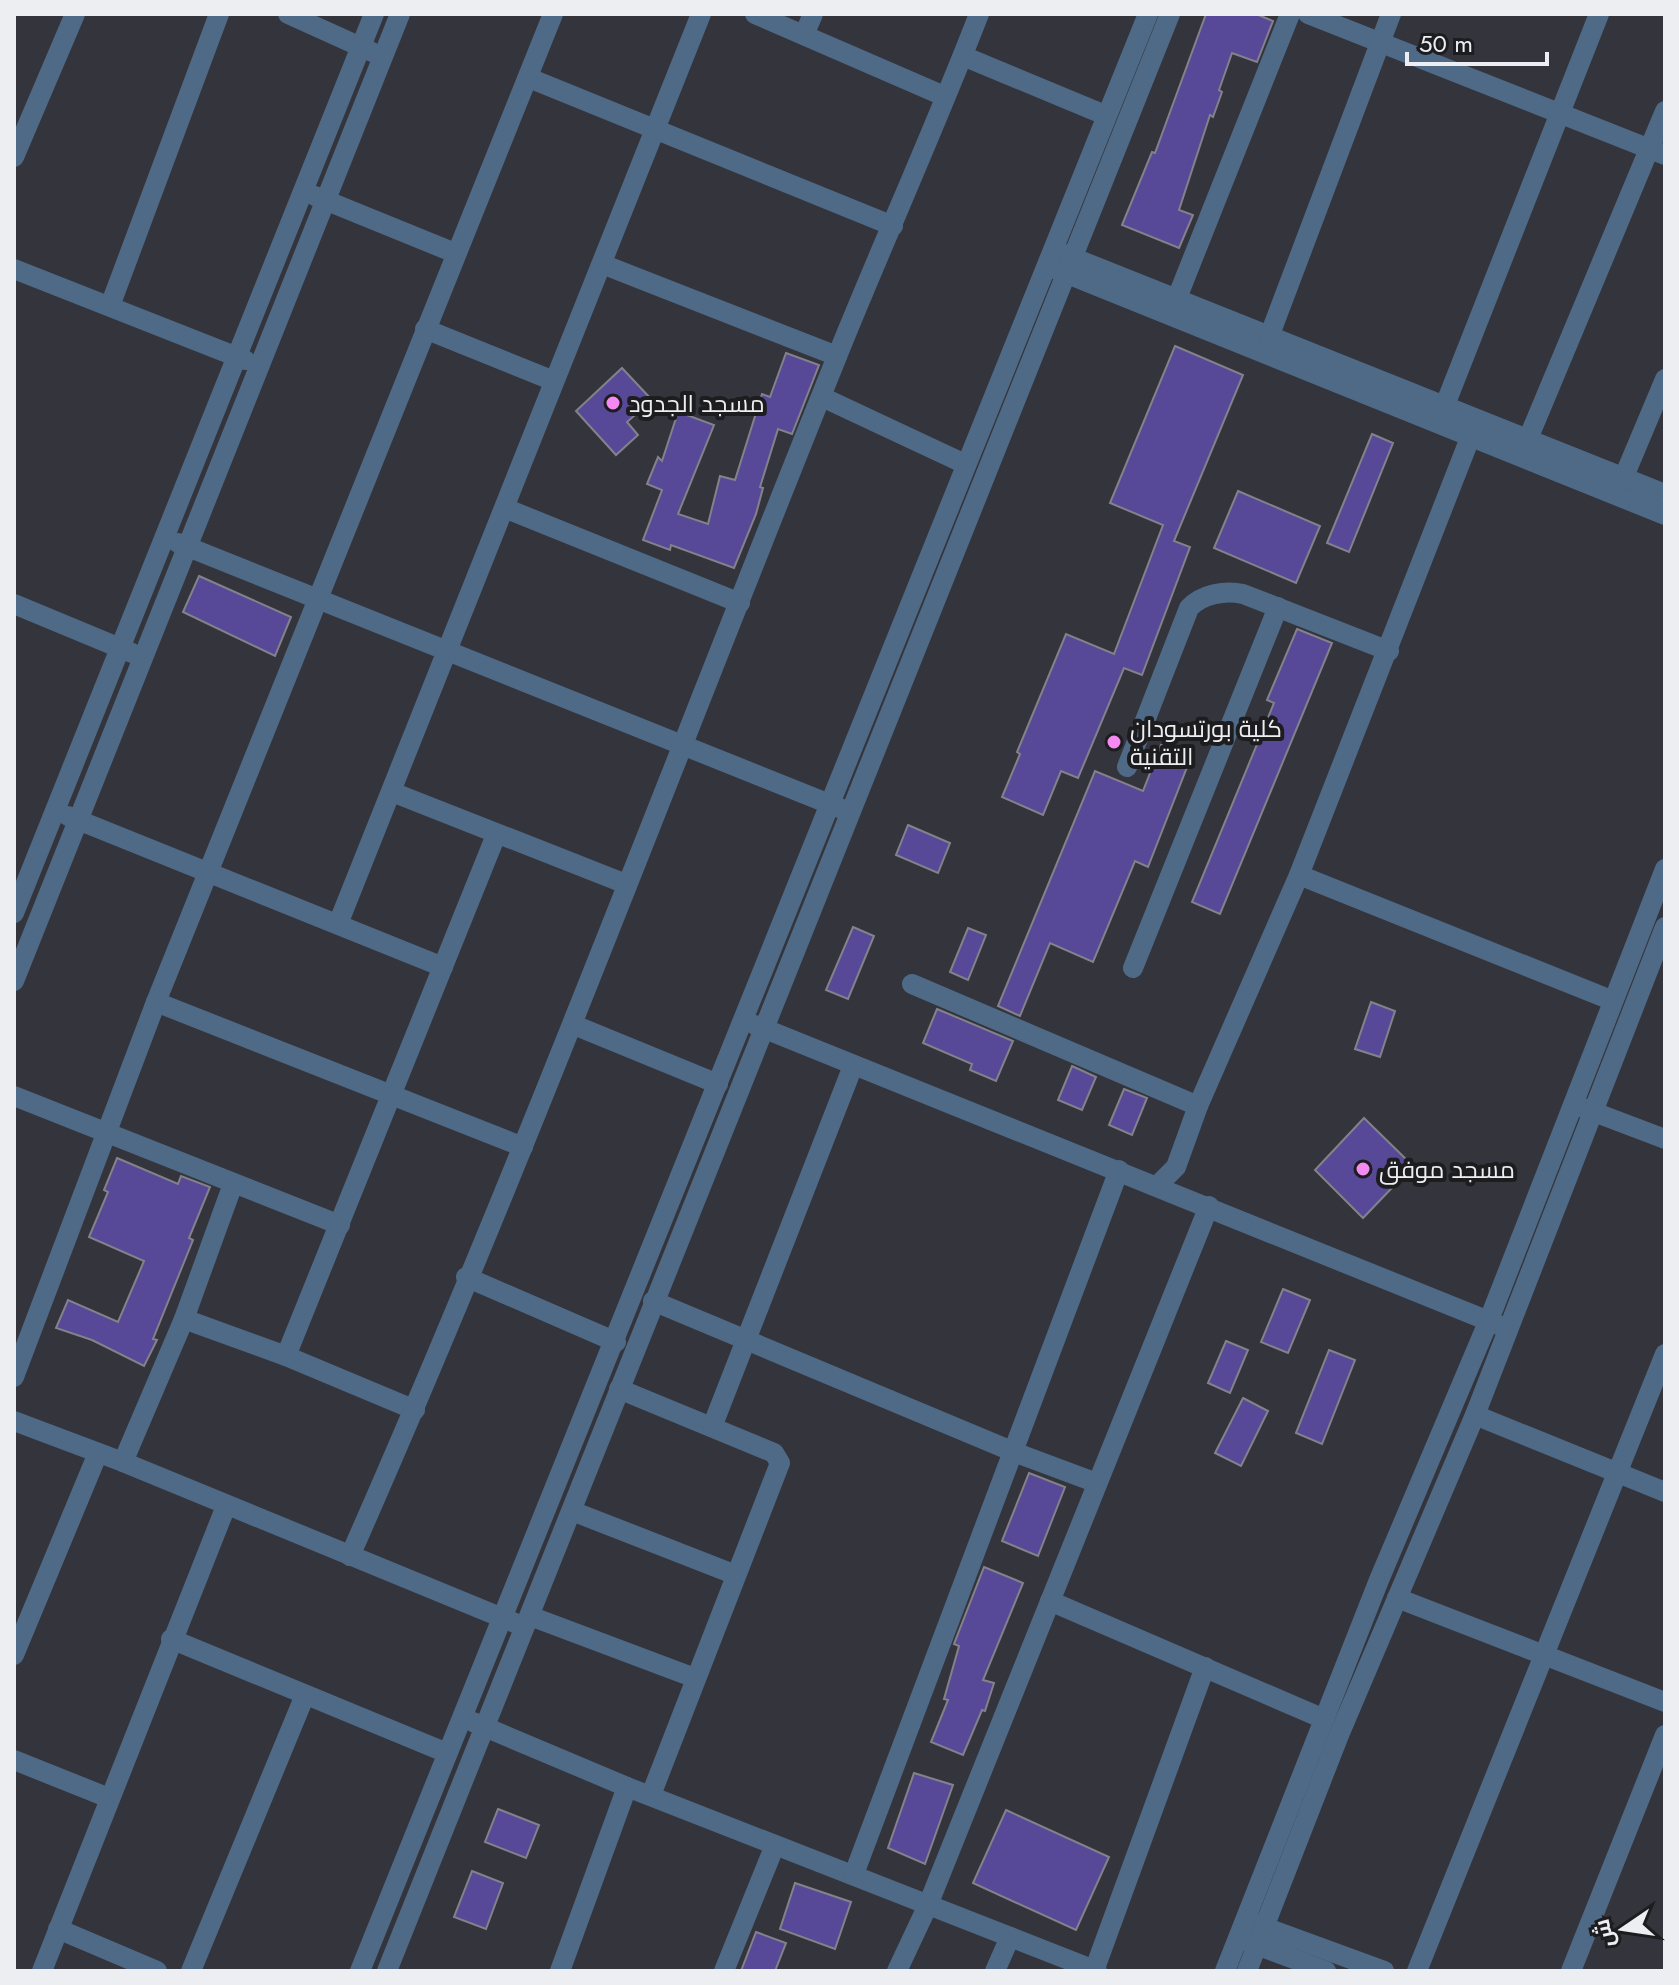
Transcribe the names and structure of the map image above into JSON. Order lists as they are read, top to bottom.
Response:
{
  "places": ["مسجد الجدود", "كلية بورتسودان التقنية", "مسجد موفق"],
  "scale_bar": "50 m",
  "north": "left"
}
